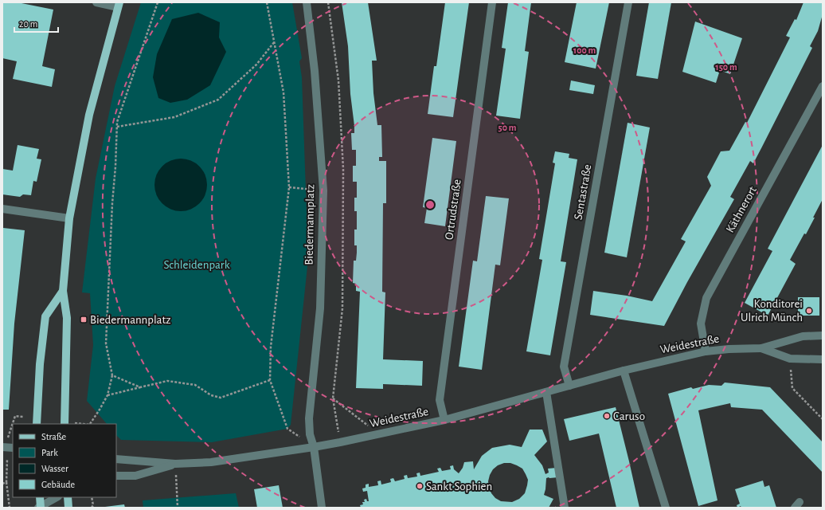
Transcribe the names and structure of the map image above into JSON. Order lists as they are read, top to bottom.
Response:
{
  "streets": {
    "street": [
      "Sentastraße",
      "Ortrudstraße",
      "Käthnerort",
      "Biedermannplatz",
      "Weidestraße"
    ]
  },
  "crossings": [
    ["Sentastraße", "Weidestraße"],
    ["Ortrudstraße", "Weidestraße"],
    ["Käthnerort", "Weidestraße"],
    ["Biedermannplatz", "Weidestraße"]
  ],
  "parks": ["Schleidenpark"],
  "places": {
    "other": ["Konditorei Ulrich Münch", "Caruso", "Sankt Sophien"],
    "transit": ["Biedermannplatz"]
  },
  "legend": [
    "Straße",
    "Park",
    "Wasser",
    "Gebäude"
  ],
  "scale_bar": "20 m",
  "rings": ["100 m", "150 m", "50 m"]
}
